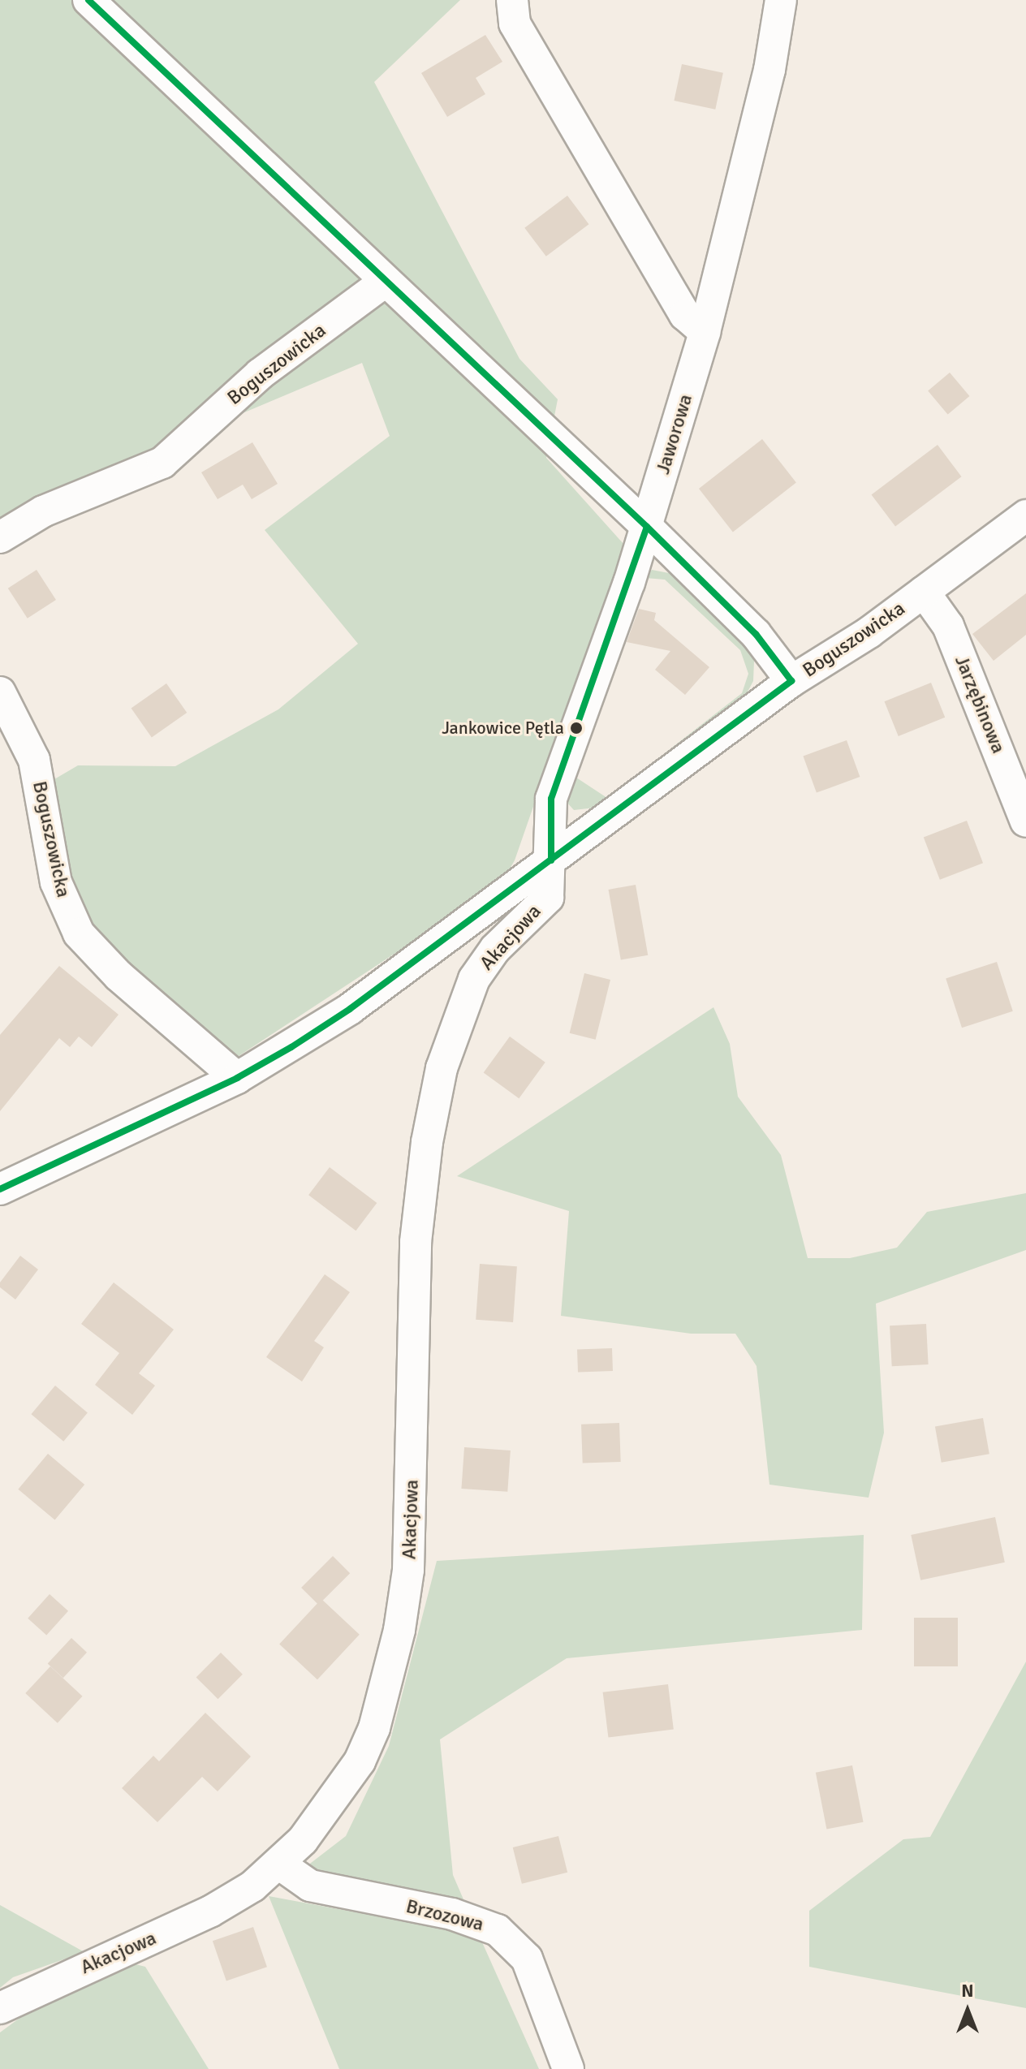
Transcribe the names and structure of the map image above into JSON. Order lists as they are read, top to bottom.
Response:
{
  "streets": {
    "street": [
      "Boguszowicka",
      "Jaworowa",
      "Jarzębinowa",
      "Akacjowa",
      "Brzozowa"
    ]
  },
  "crossings": [
    ["Boguszowicka", "Jaworowa"],
    ["Boguszowicka", "Jarzębinowa"],
    ["Boguszowicka", "Akacjowa"],
    ["Jaworowa", "Akacjowa"],
    ["Akacjowa", "Brzozowa"]
  ],
  "places": ["Jankowice Pętla"],
  "north": "top"
}
